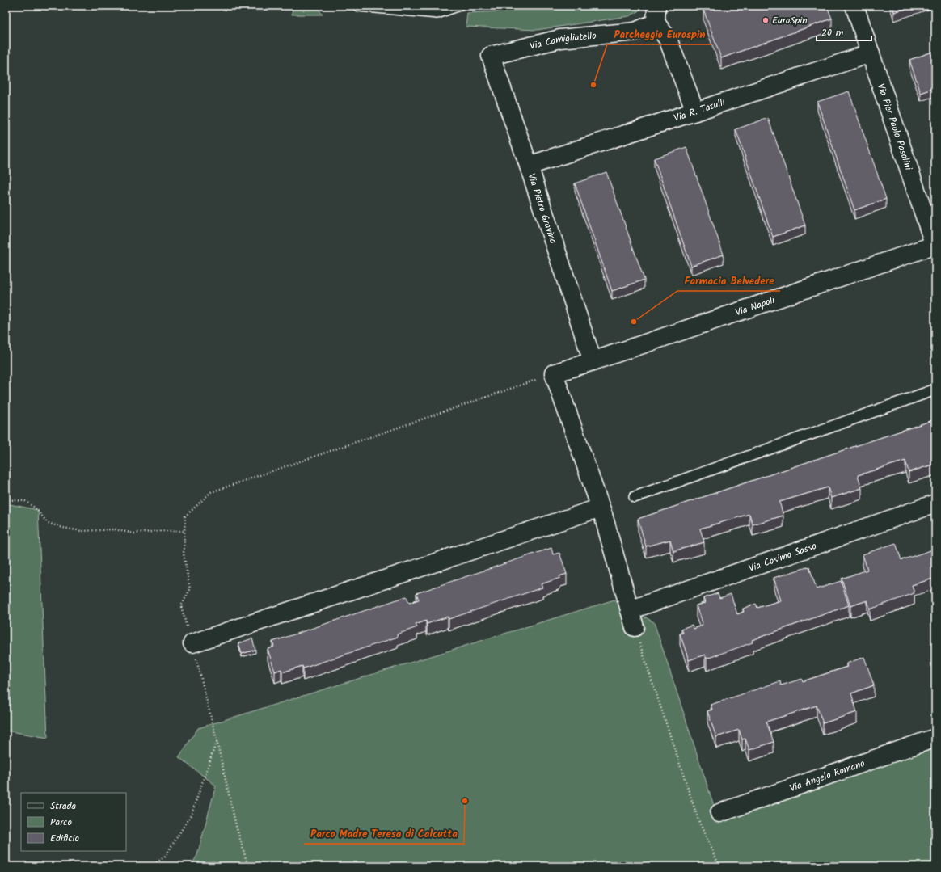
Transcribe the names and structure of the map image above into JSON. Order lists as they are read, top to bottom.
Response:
{
  "streets": {
    "street": [
      "Via Camigliatello",
      "Via R. Tatulli",
      "Via Pier Paolo Pasolini",
      "Via Pietro Gravina",
      "Via Napoli",
      "Via Cosimo Sasso",
      "Via Angelo Romano"
    ]
  },
  "crossings": [
    ["Via Camigliatello", "Via Pietro Gravina"],
    ["Via R. Tatulli", "Via Pier Paolo Pasolini"],
    ["Via R. Tatulli", "Via Pietro Gravina"],
    ["Via Pier Paolo Pasolini", "Via Napoli"],
    ["Via Pietro Gravina", "Via Napoli"]
  ],
  "places": [
    "EuroSpin",
    "Parcheggio Eurospin",
    "Farmacia Belvedere",
    "Parco Madre Teresa di Calcutta"
  ],
  "legend": ["Strada", "Parco", "Edificio"],
  "scale_bar": "20 m"
}
